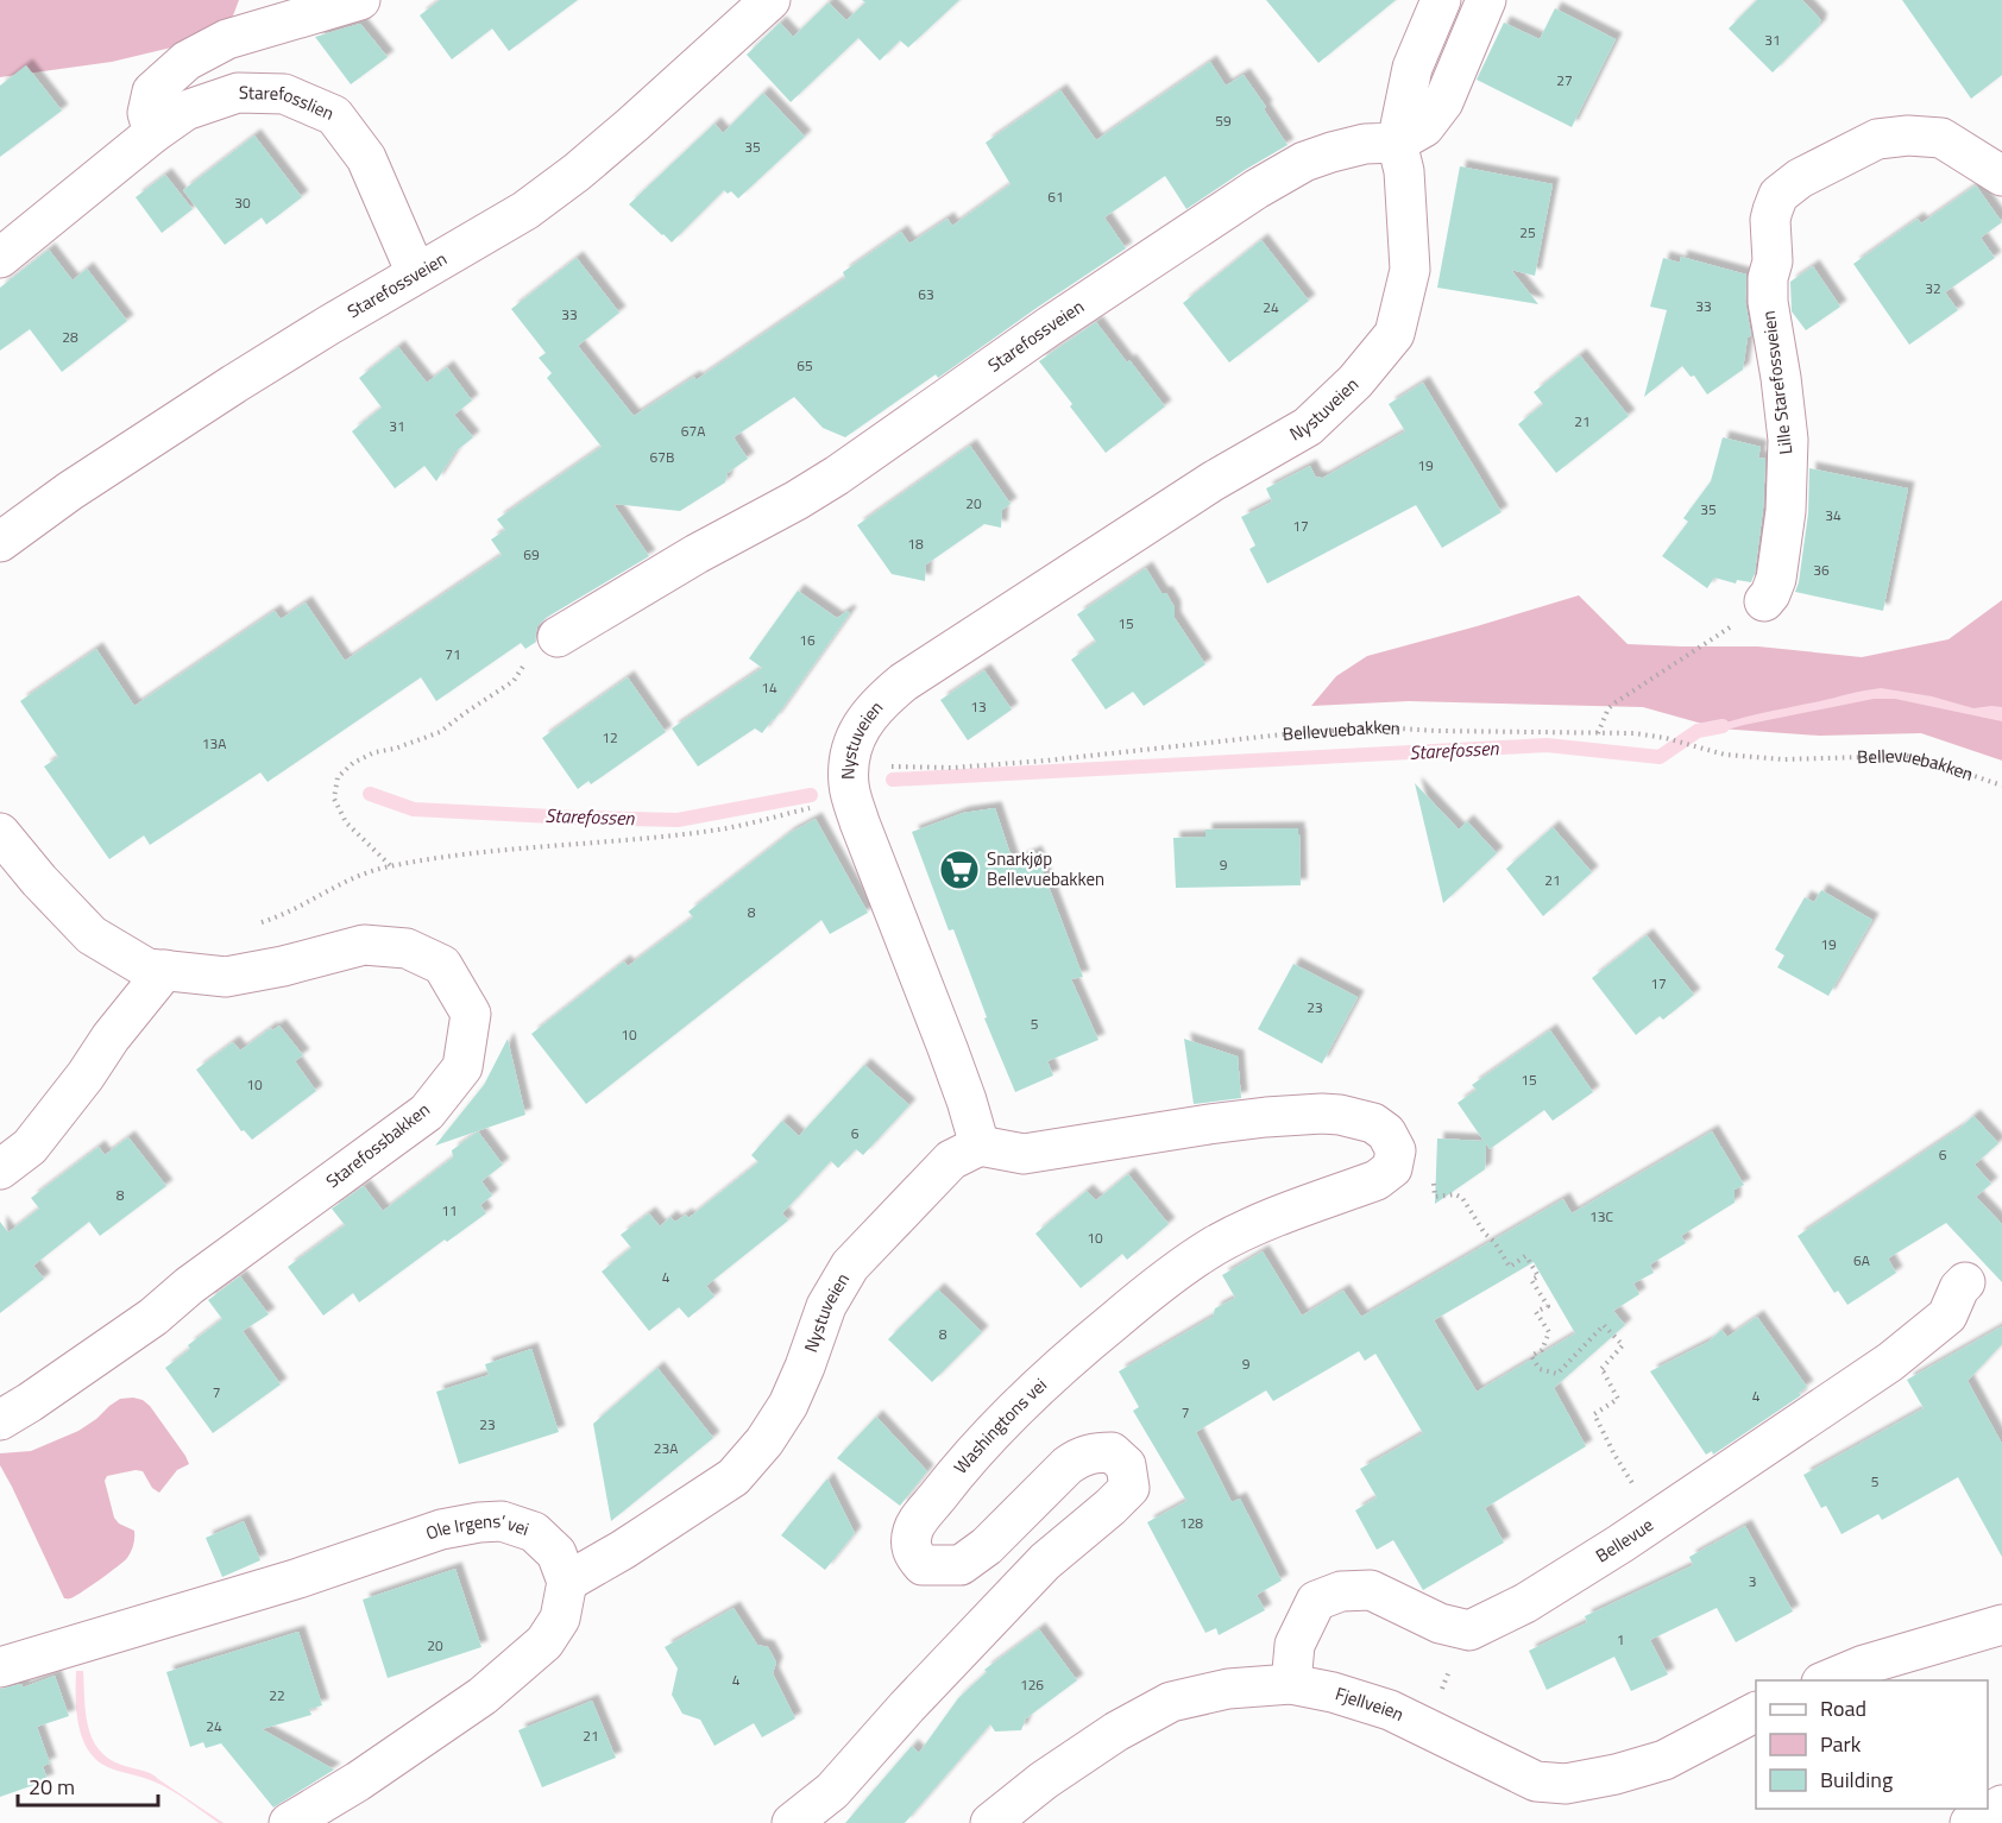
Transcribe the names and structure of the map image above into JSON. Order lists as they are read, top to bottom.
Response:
{
  "streets": {
    "street": [
      "Starefosslien",
      "Starefossveien",
      "Lille Starefossveien",
      "Nystuveien",
      "Starefossbakken",
      "Washingtons vei",
      "Ole Irgens' vei",
      "Bellevue",
      "Fjellveien"
    ],
    "path": ["Bellevuebakken"]
  },
  "crossings": [
    ["Starefosslien", "Starefossveien"],
    ["Starefossveien", "Nystuveien"],
    ["Nystuveien", "Washingtons vei"],
    ["Nystuveien", "Ole Irgens' vei"],
    ["Bellevue", "Fjellveien"]
  ],
  "water": ["Starefossen"],
  "places": {
    "supermarket": ["Snarkjøp Bellevuebakken"]
  },
  "house_numbers": [
    "31",
    "27",
    "59",
    "35",
    "61",
    "30",
    "25",
    "32",
    "63",
    "33",
    "24",
    "33",
    "28",
    "65",
    "21",
    "31",
    "67A",
    "67B",
    "19",
    "20",
    "35",
    "34",
    "17",
    "18",
    "69",
    "36",
    "15",
    "16",
    "71",
    "14",
    "13",
    "12",
    "13A",
    "9",
    "21",
    "8",
    "19",
    "17",
    "23",
    "5",
    "10",
    "15",
    "10",
    "6",
    "6",
    "8",
    "11",
    "13C",
    "10",
    "6A",
    "4",
    "8",
    "9",
    "7",
    "4",
    "7",
    "23",
    "23A",
    "5",
    "128",
    "3",
    "1",
    "20",
    "4",
    "126",
    "22",
    "24",
    "21"
  ],
  "legend": ["Road", "Park", "Building"],
  "scale_bar": "20 m"
}
